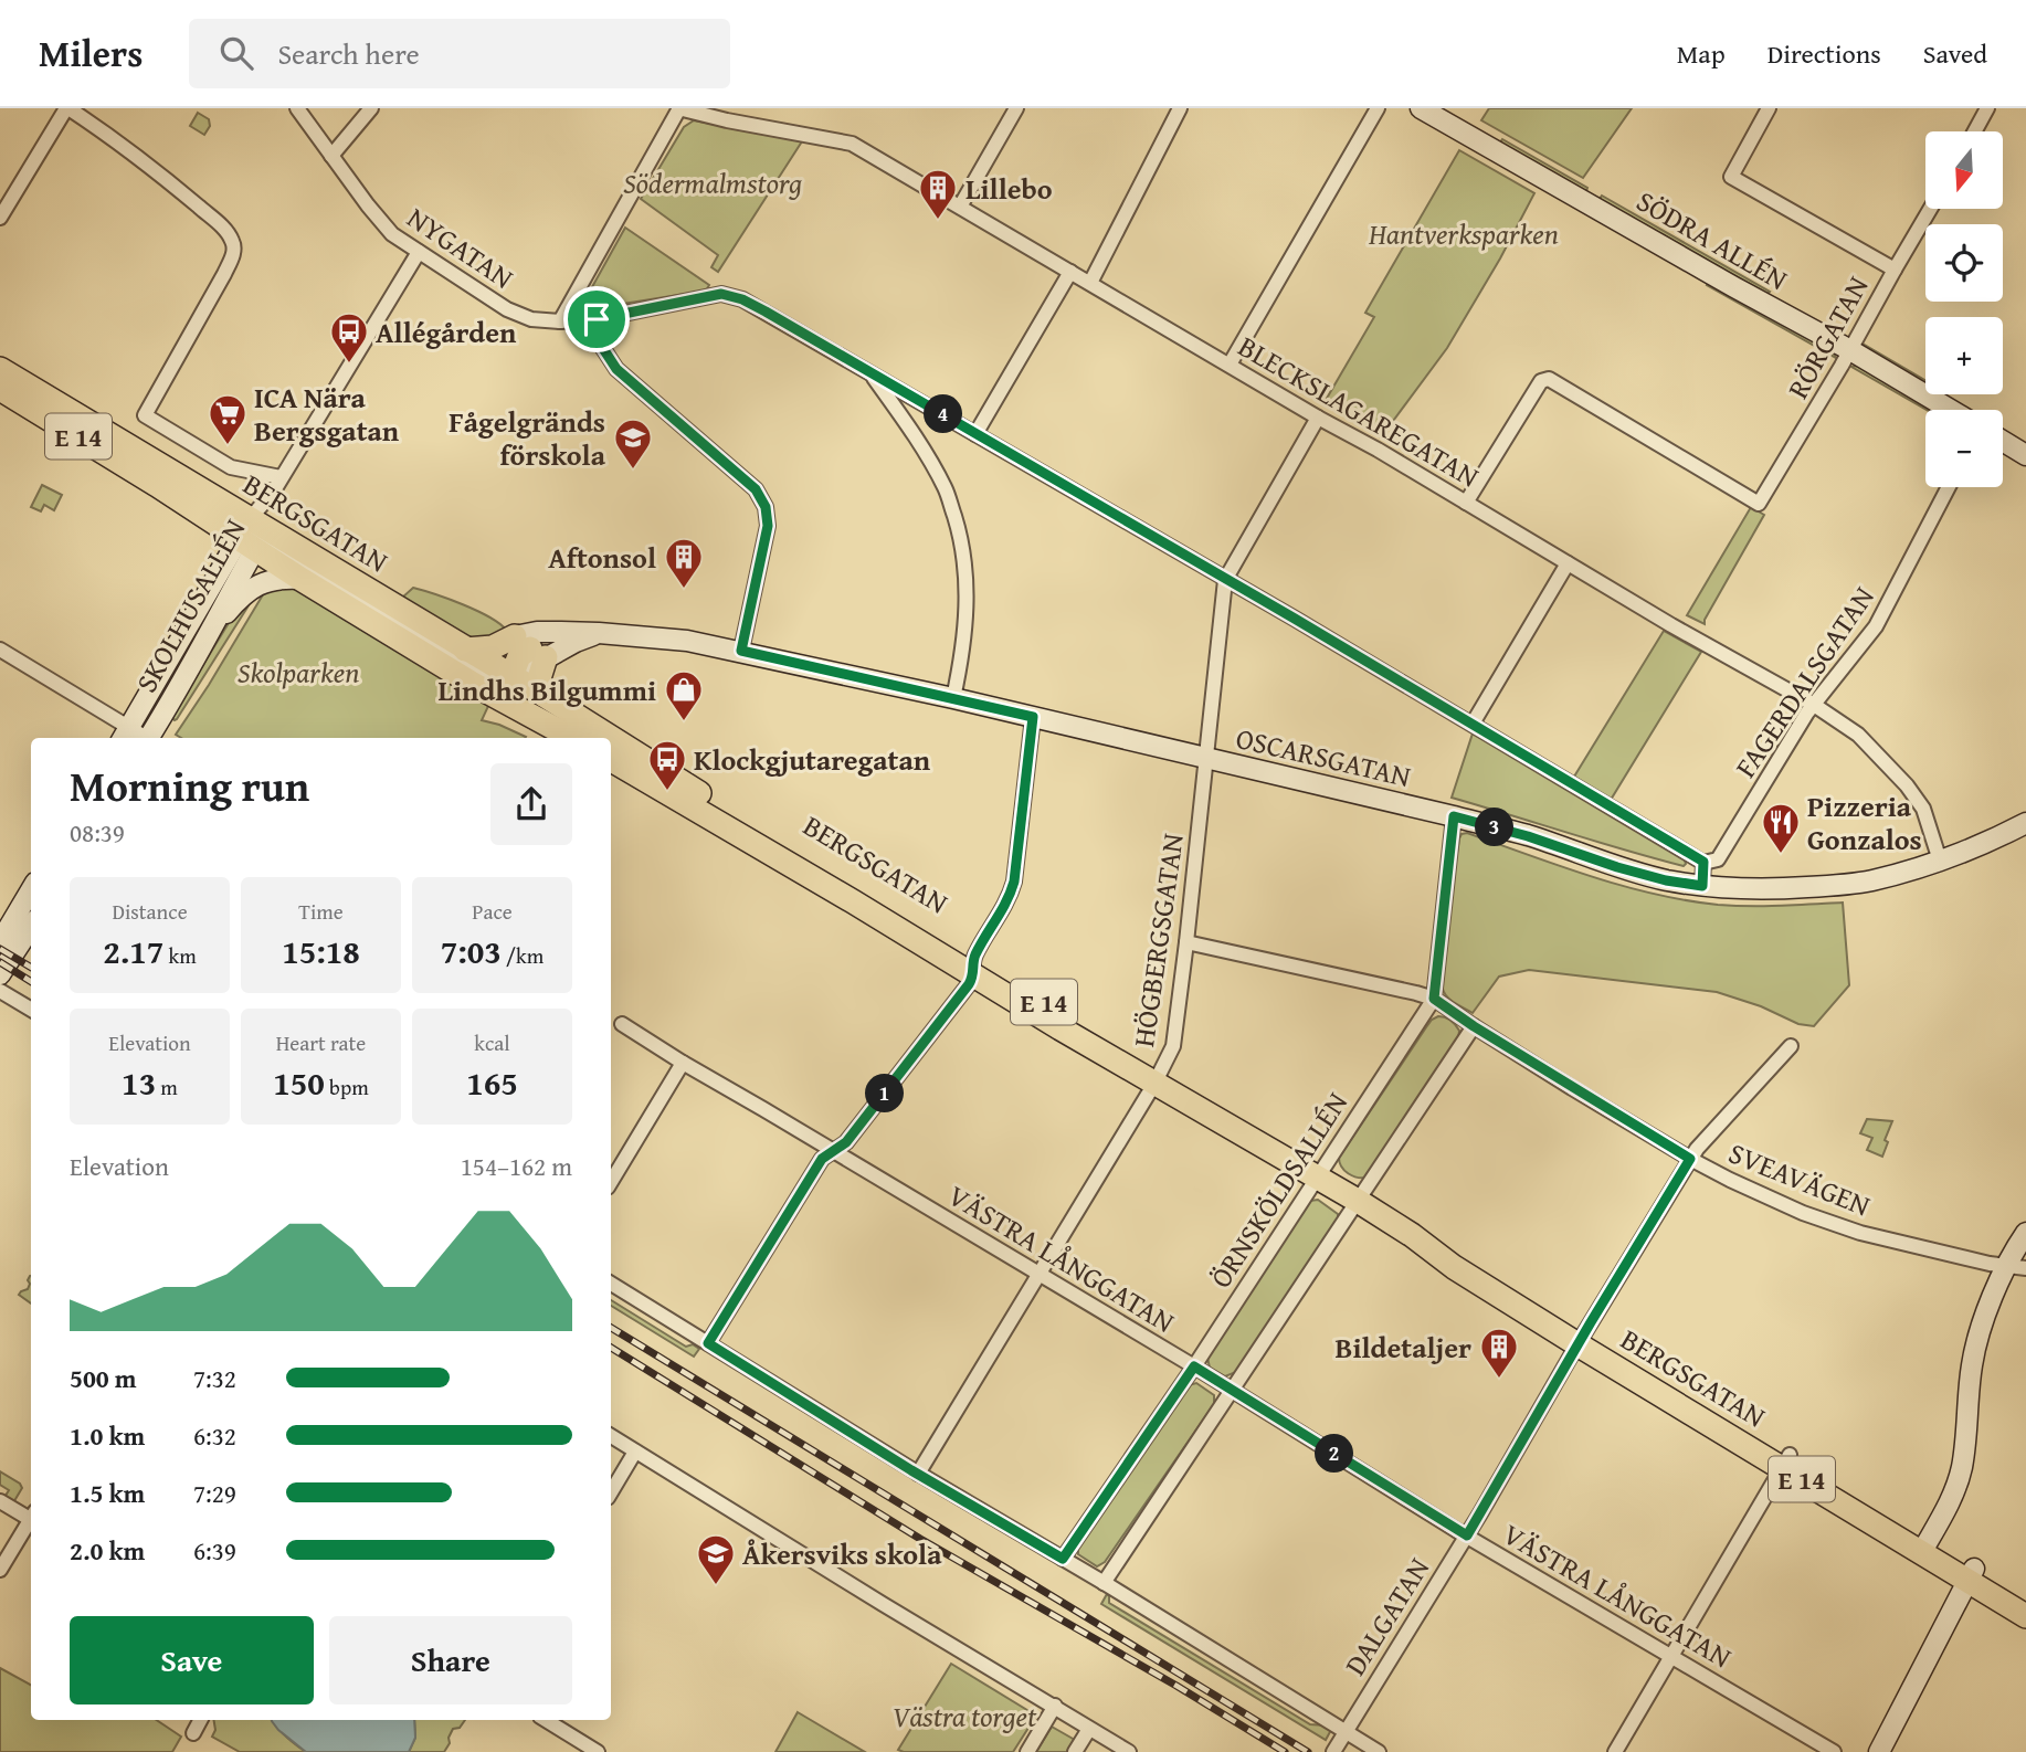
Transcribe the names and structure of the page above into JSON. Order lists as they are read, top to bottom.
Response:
{
  "streets": {
    "highway": ["E 14", "BERGSGATAN"],
    "main road": ["SÖDRA ALLÉN", "SKOLHUSALLÉN", "OSCARSGATAN"],
    "street": [
      "NYGATAN",
      "RÖRGATAN",
      "BLECKSLAGAREGATAN",
      "FAGERDALSGATAN",
      "HÖGBERGSGATAN",
      "SVEAVÄGEN",
      "ÖRNSKÖLDSALLÉN",
      "VÄSTRA LÅNGGATAN",
      "DALGATAN"
    ]
  },
  "crossings": [
    ["SÖDRA ALLÉN", "RÖRGATAN"],
    ["NYGATAN", "SKOLHUSALLÉN"],
    ["NYGATAN", "FAGERDALSGATAN"],
    ["NYGATAN", "HÖGBERGSGATAN"],
    ["RÖRGATAN", "BLECKSLAGAREGATAN"],
    ["BLECKSLAGAREGATAN", "FAGERDALSGATAN"],
    ["BLECKSLAGAREGATAN", "OSCARSGATAN"],
    ["BLECKSLAGAREGATAN", "HÖGBERGSGATAN"],
    ["BERGSGATAN", "SKOLHUSALLÉN"],
    ["BERGSGATAN", "HÖGBERGSGATAN"],
    ["BERGSGATAN", "ÖRNSKÖLDSALLÉN"],
    ["BERGSGATAN", "DALGATAN"],
    ["OSCARSGATAN", "HÖGBERGSGATAN"],
    ["OSCARSGATAN", "ÖRNSKÖLDSALLÉN"],
    ["HÖGBERGSGATAN", "SVEAVÄGEN"],
    ["HÖGBERGSGATAN", "VÄSTRA LÅNGGATAN"],
    ["SVEAVÄGEN", "ÖRNSKÖLDSALLÉN"],
    ["SVEAVÄGEN", "DALGATAN"],
    ["ÖRNSKÖLDSALLÉN", "VÄSTRA LÅNGGATAN"],
    ["VÄSTRA LÅNGGATAN", "DALGATAN"]
  ],
  "parks": [
    "Södermalmstorg",
    "Hantverksparken",
    "Skolparken",
    "Västra torget"
  ],
  "places": {
    "building": ["Lillebo", "Aftonsol", "Bildetaljer"],
    "bus stop": ["Allégården", "Klockgjutaregatan"],
    "supermarket": ["ICA Nära Bergsgatan"],
    "school or university": ["Fågelgränds förskola", "Åkersviks skola"],
    "shop": ["Lindhs Bilgummi"],
    "restaurant": ["Pizzeria Gonzalos"]
  },
  "north": "bottom",
  "page": {
    "header": "Milers",
    "search": "Search here",
    "nav": ["Map", "Directions", "Saved"],
    "map_buttons": ["+", "−"],
    "pins": [
      "4",
      "3",
      "1",
      "2"
    ],
    "heading": ["Morning run", "08:39"],
    "stats": [
      ["Distance", "2.17 km"],
      ["Time", "15:18"],
      ["Pace", "7:03 /km"],
      ["Elevation", "13 m"],
      ["Heart rate", "150 bpm"],
      ["kcal", "165"]
    ],
    "chart": ["Elevation", "154–162 m"],
    "list": [
      {
        "name": "500 m",
        "note": "7:32"
      },
      {
        "name": "1.0 km",
        "note": "6:32"
      },
      {
        "name": "1.5 km",
        "note": "7:29"
      },
      {
        "name": "2.0 km",
        "note": "6:39"
      }
    ],
    "buttons": ["Save", "Share"]
  }
}
